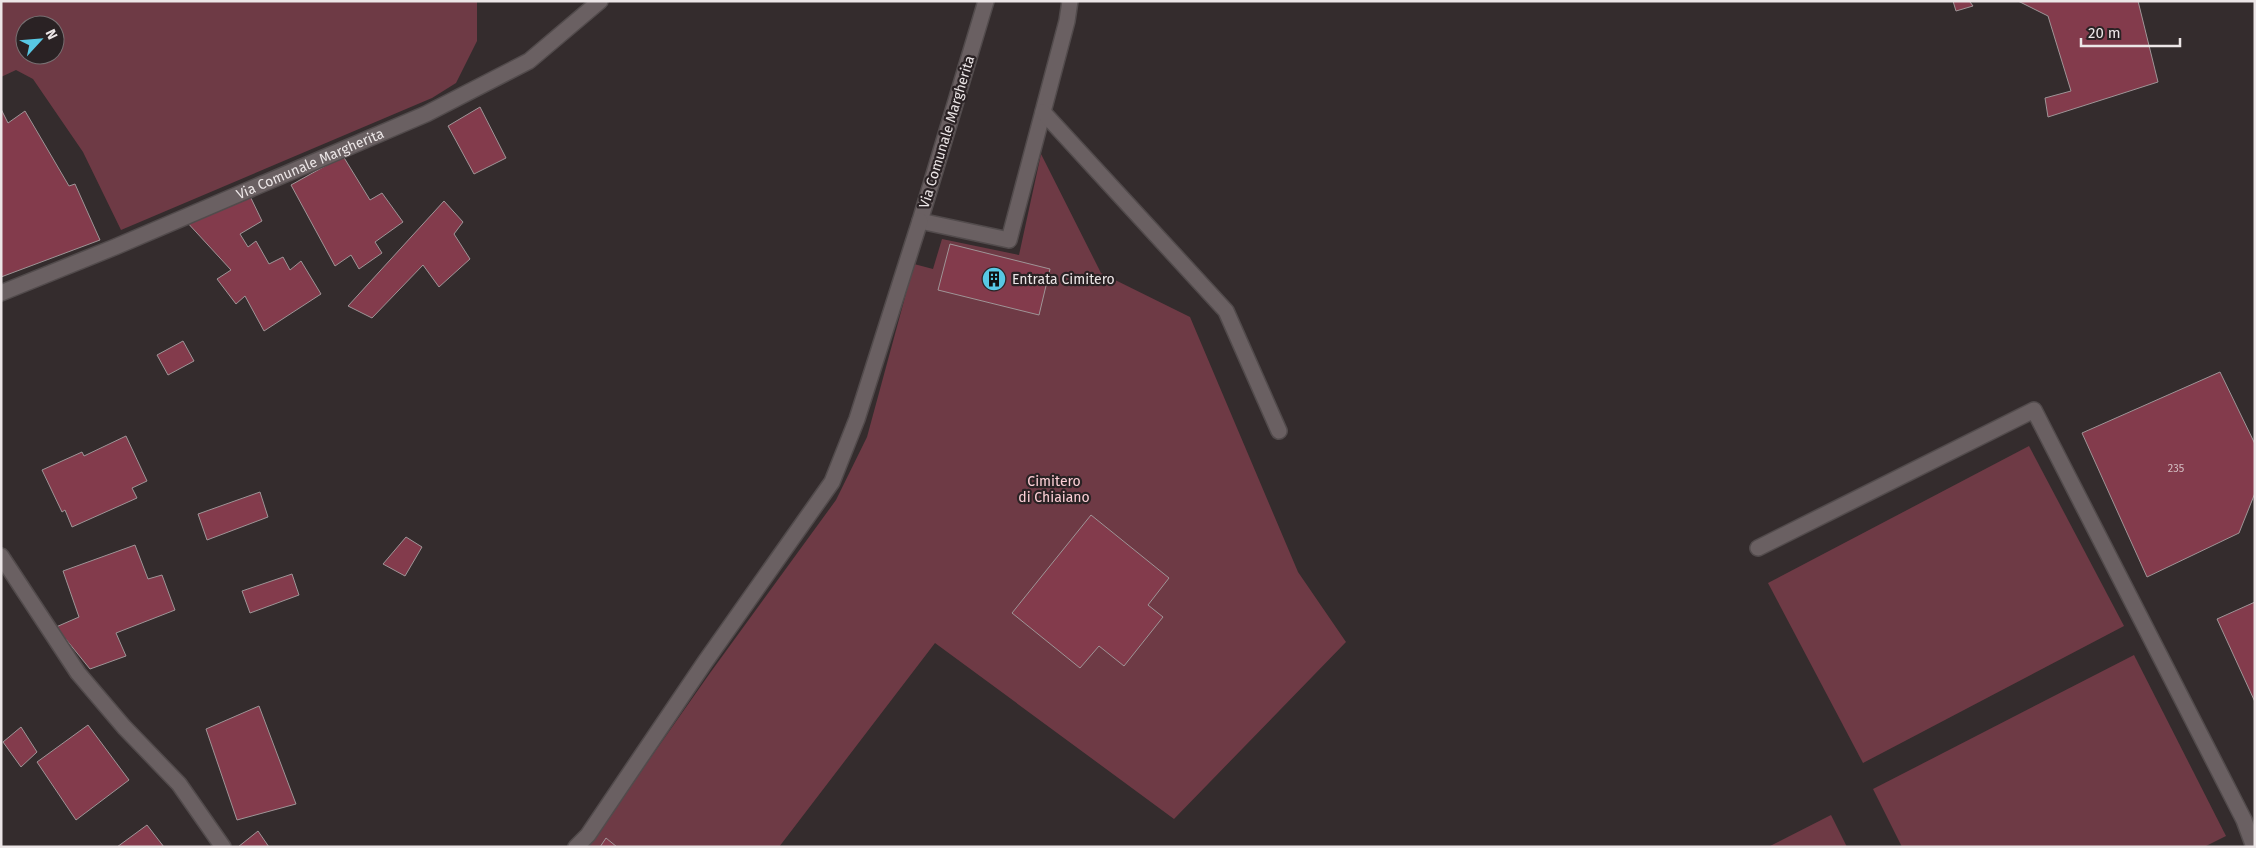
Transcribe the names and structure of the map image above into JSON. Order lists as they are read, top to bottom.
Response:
{
  "streets": {
    "street": ["Via Comunale Margherita"]
  },
  "parks": ["Cimitero di Chiaiano"],
  "places": {
    "building": ["Entrata Cimitero"]
  },
  "house_numbers": ["235"],
  "scale_bar": "20 m",
  "north": "top right"
}
